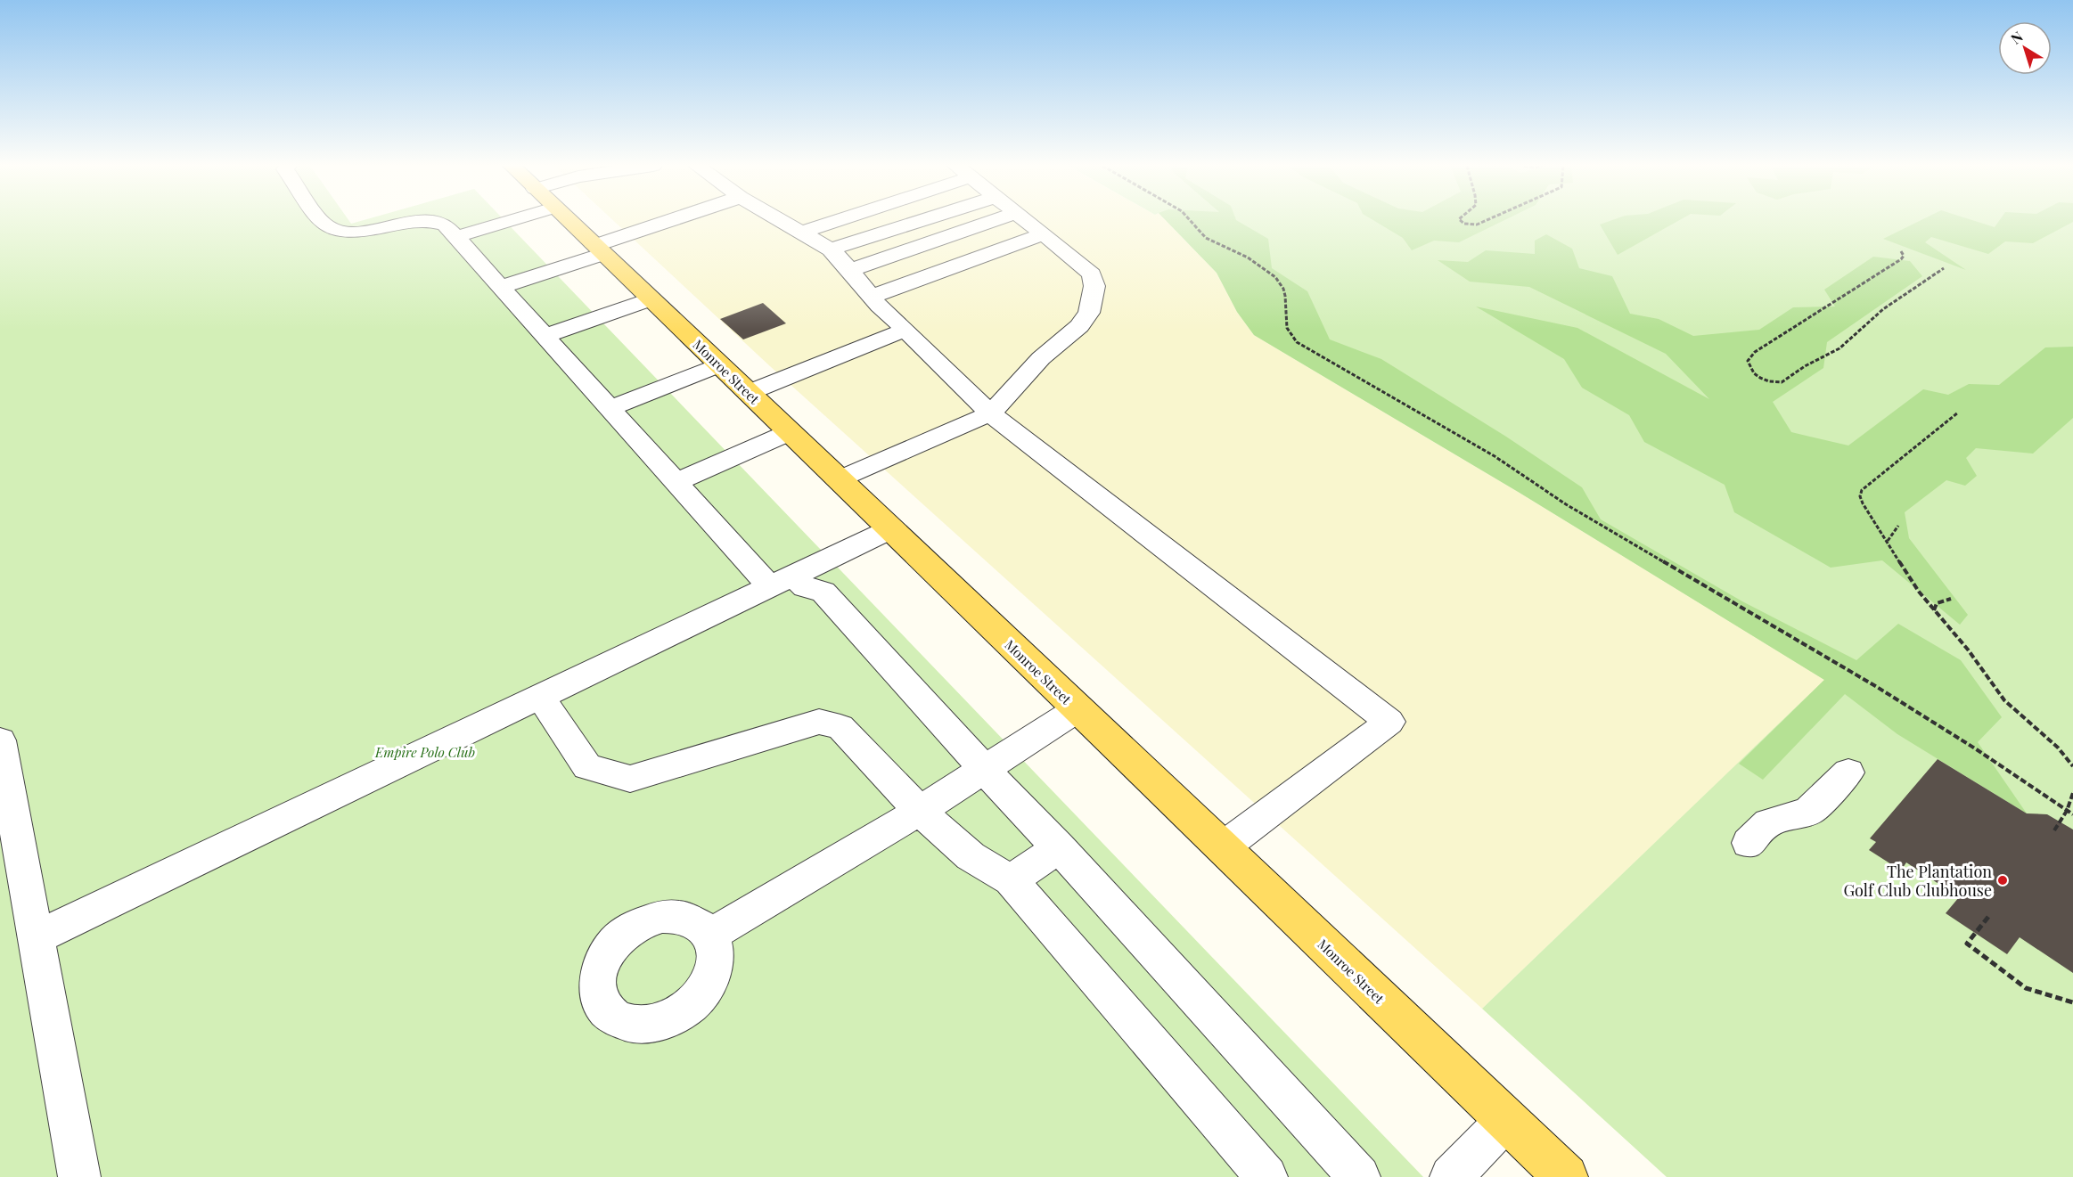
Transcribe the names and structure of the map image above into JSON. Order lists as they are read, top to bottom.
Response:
{
  "streets": {
    "main road": ["Monroe Street"]
  },
  "parks": ["Empire Polo Club"],
  "places": ["The Plantation Golf Club Clubhouse"],
  "north": "top left"
}
